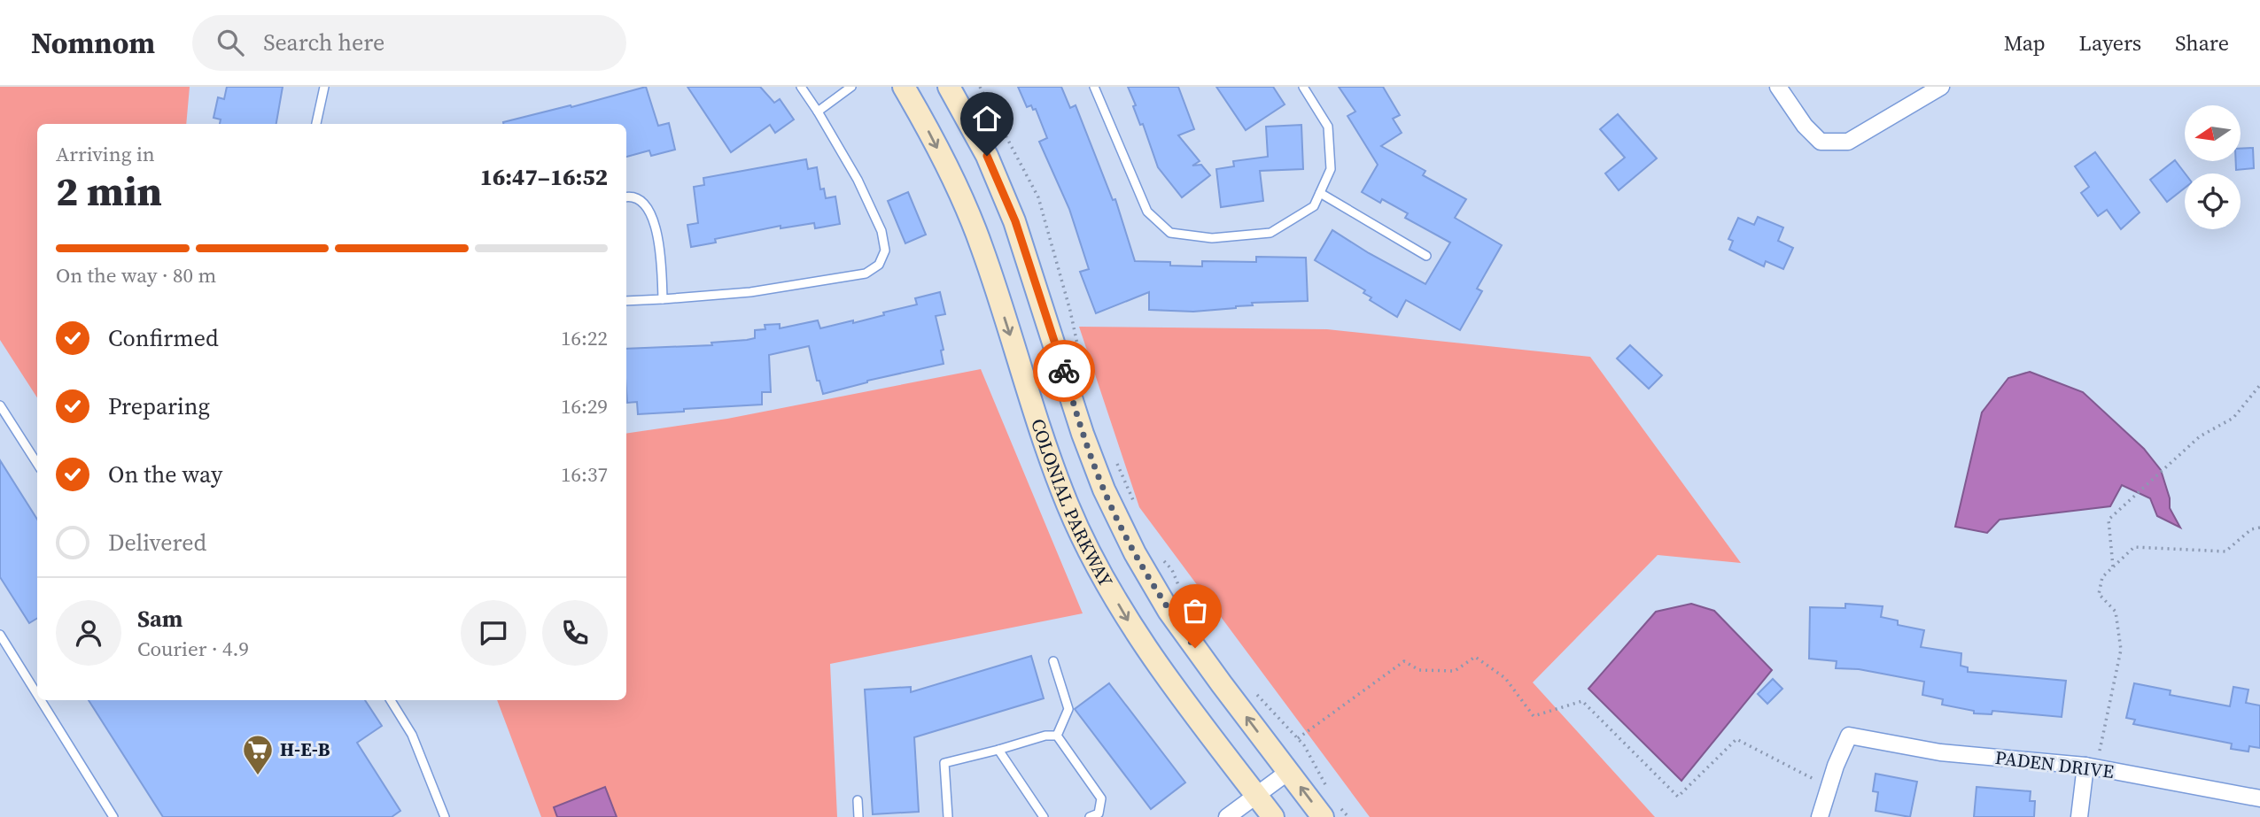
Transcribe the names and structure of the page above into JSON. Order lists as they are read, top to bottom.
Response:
{
  "streets": {
    "street": ["COLONIAL PARKWAY", "PADEN DRIVE"]
  },
  "places": {
    "supermarket": ["H-E-B"]
  },
  "north": "left",
  "page": {
    "header": "Nomnom",
    "search": "Search here",
    "nav": ["Map", "Layers", "Share"],
    "heading": ["2 min", "Arriving in", "16:47–16:52"],
    "panel": ["Sam", "Courier · 4.9"],
    "bar": "On the way · 80 m",
    "list": [
      ["Confirmed", "16:22"],
      ["Preparing", "16:29"],
      ["On the way", "16:37"],
      "Delivered"
    ]
  }
}
